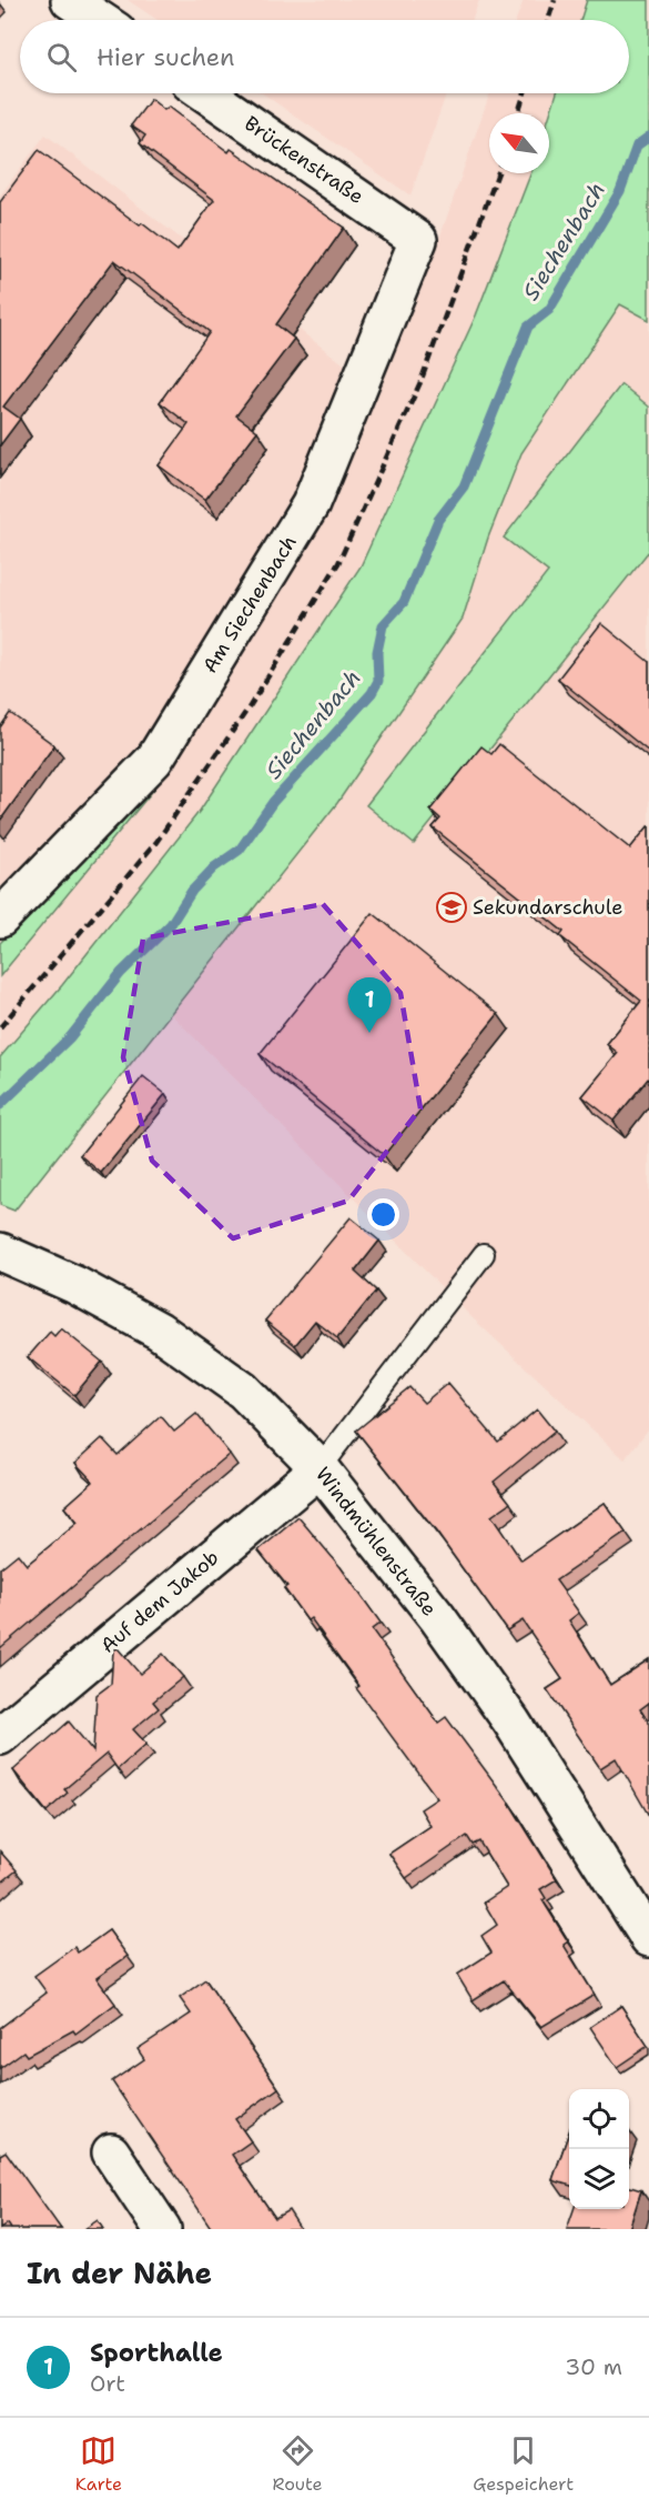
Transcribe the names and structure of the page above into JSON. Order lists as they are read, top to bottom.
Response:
{
  "streets": {
    "street": [
      "Brückenstraße",
      "Am Siechenbach",
      "Windmühlenstraße",
      "Auf dem Jakob"
    ]
  },
  "crossings": [
    ["Brückenstraße", "Am Siechenbach"],
    ["Windmühlenstraße", "Auf dem Jakob"]
  ],
  "water": ["Siechenbach"],
  "places": {
    "school or university": ["Sekundarschule"]
  },
  "north": "top left",
  "page": {
    "search": "Hier suchen",
    "pins": "1",
    "heading": "In der Nähe",
    "list": [
      {
        "mark": "1",
        "name": "Sporthalle",
        "note": "Ort",
        "value": "30 m"
      }
    ],
    "nav": ["Karte", "Route", "Gespeichert"]
  }
}
